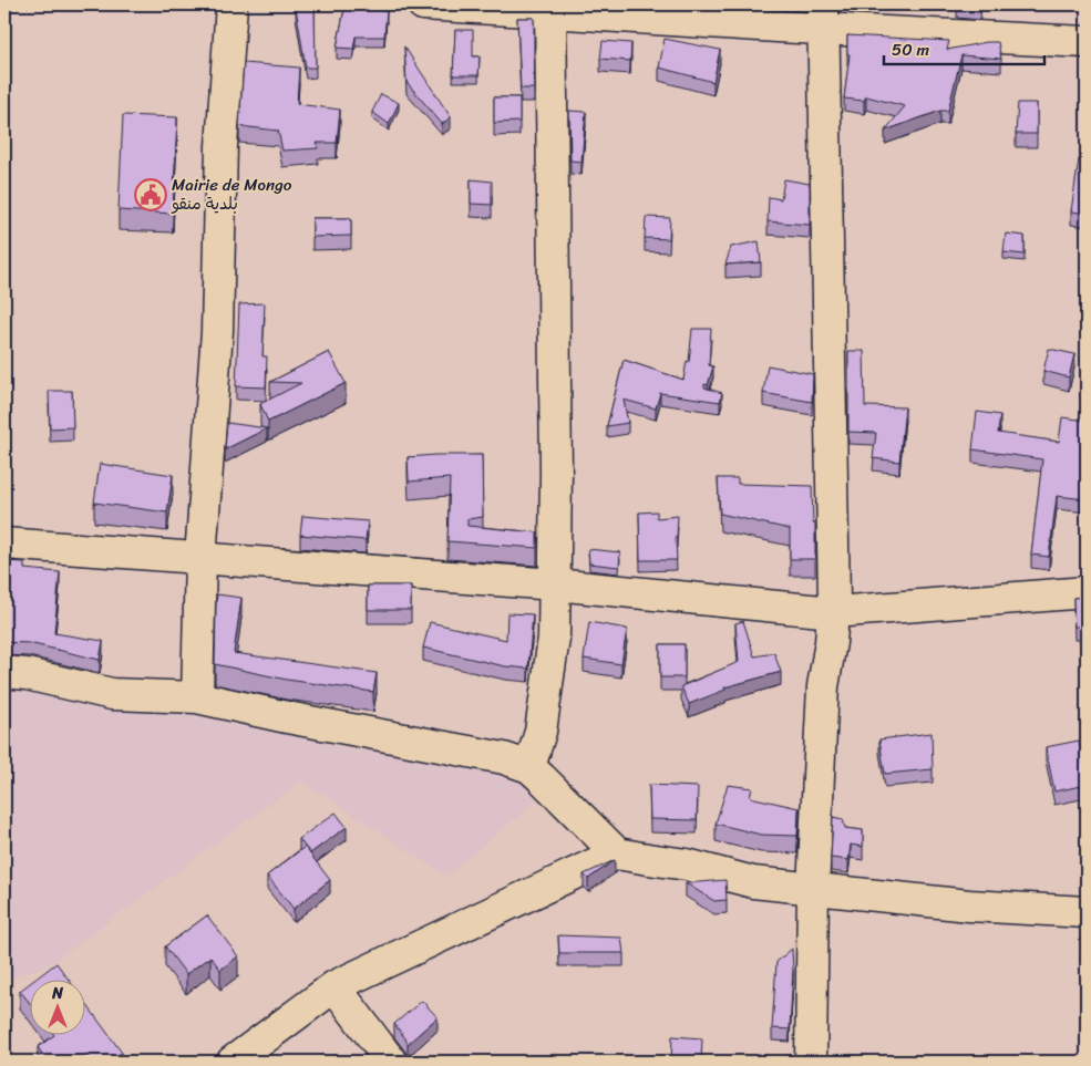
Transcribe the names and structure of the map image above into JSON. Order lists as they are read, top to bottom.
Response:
{
  "places": {
    "public building": ["Mairie de Mongo بلدية منقو"]
  },
  "scale_bar": "50 m",
  "north": "top"
}
